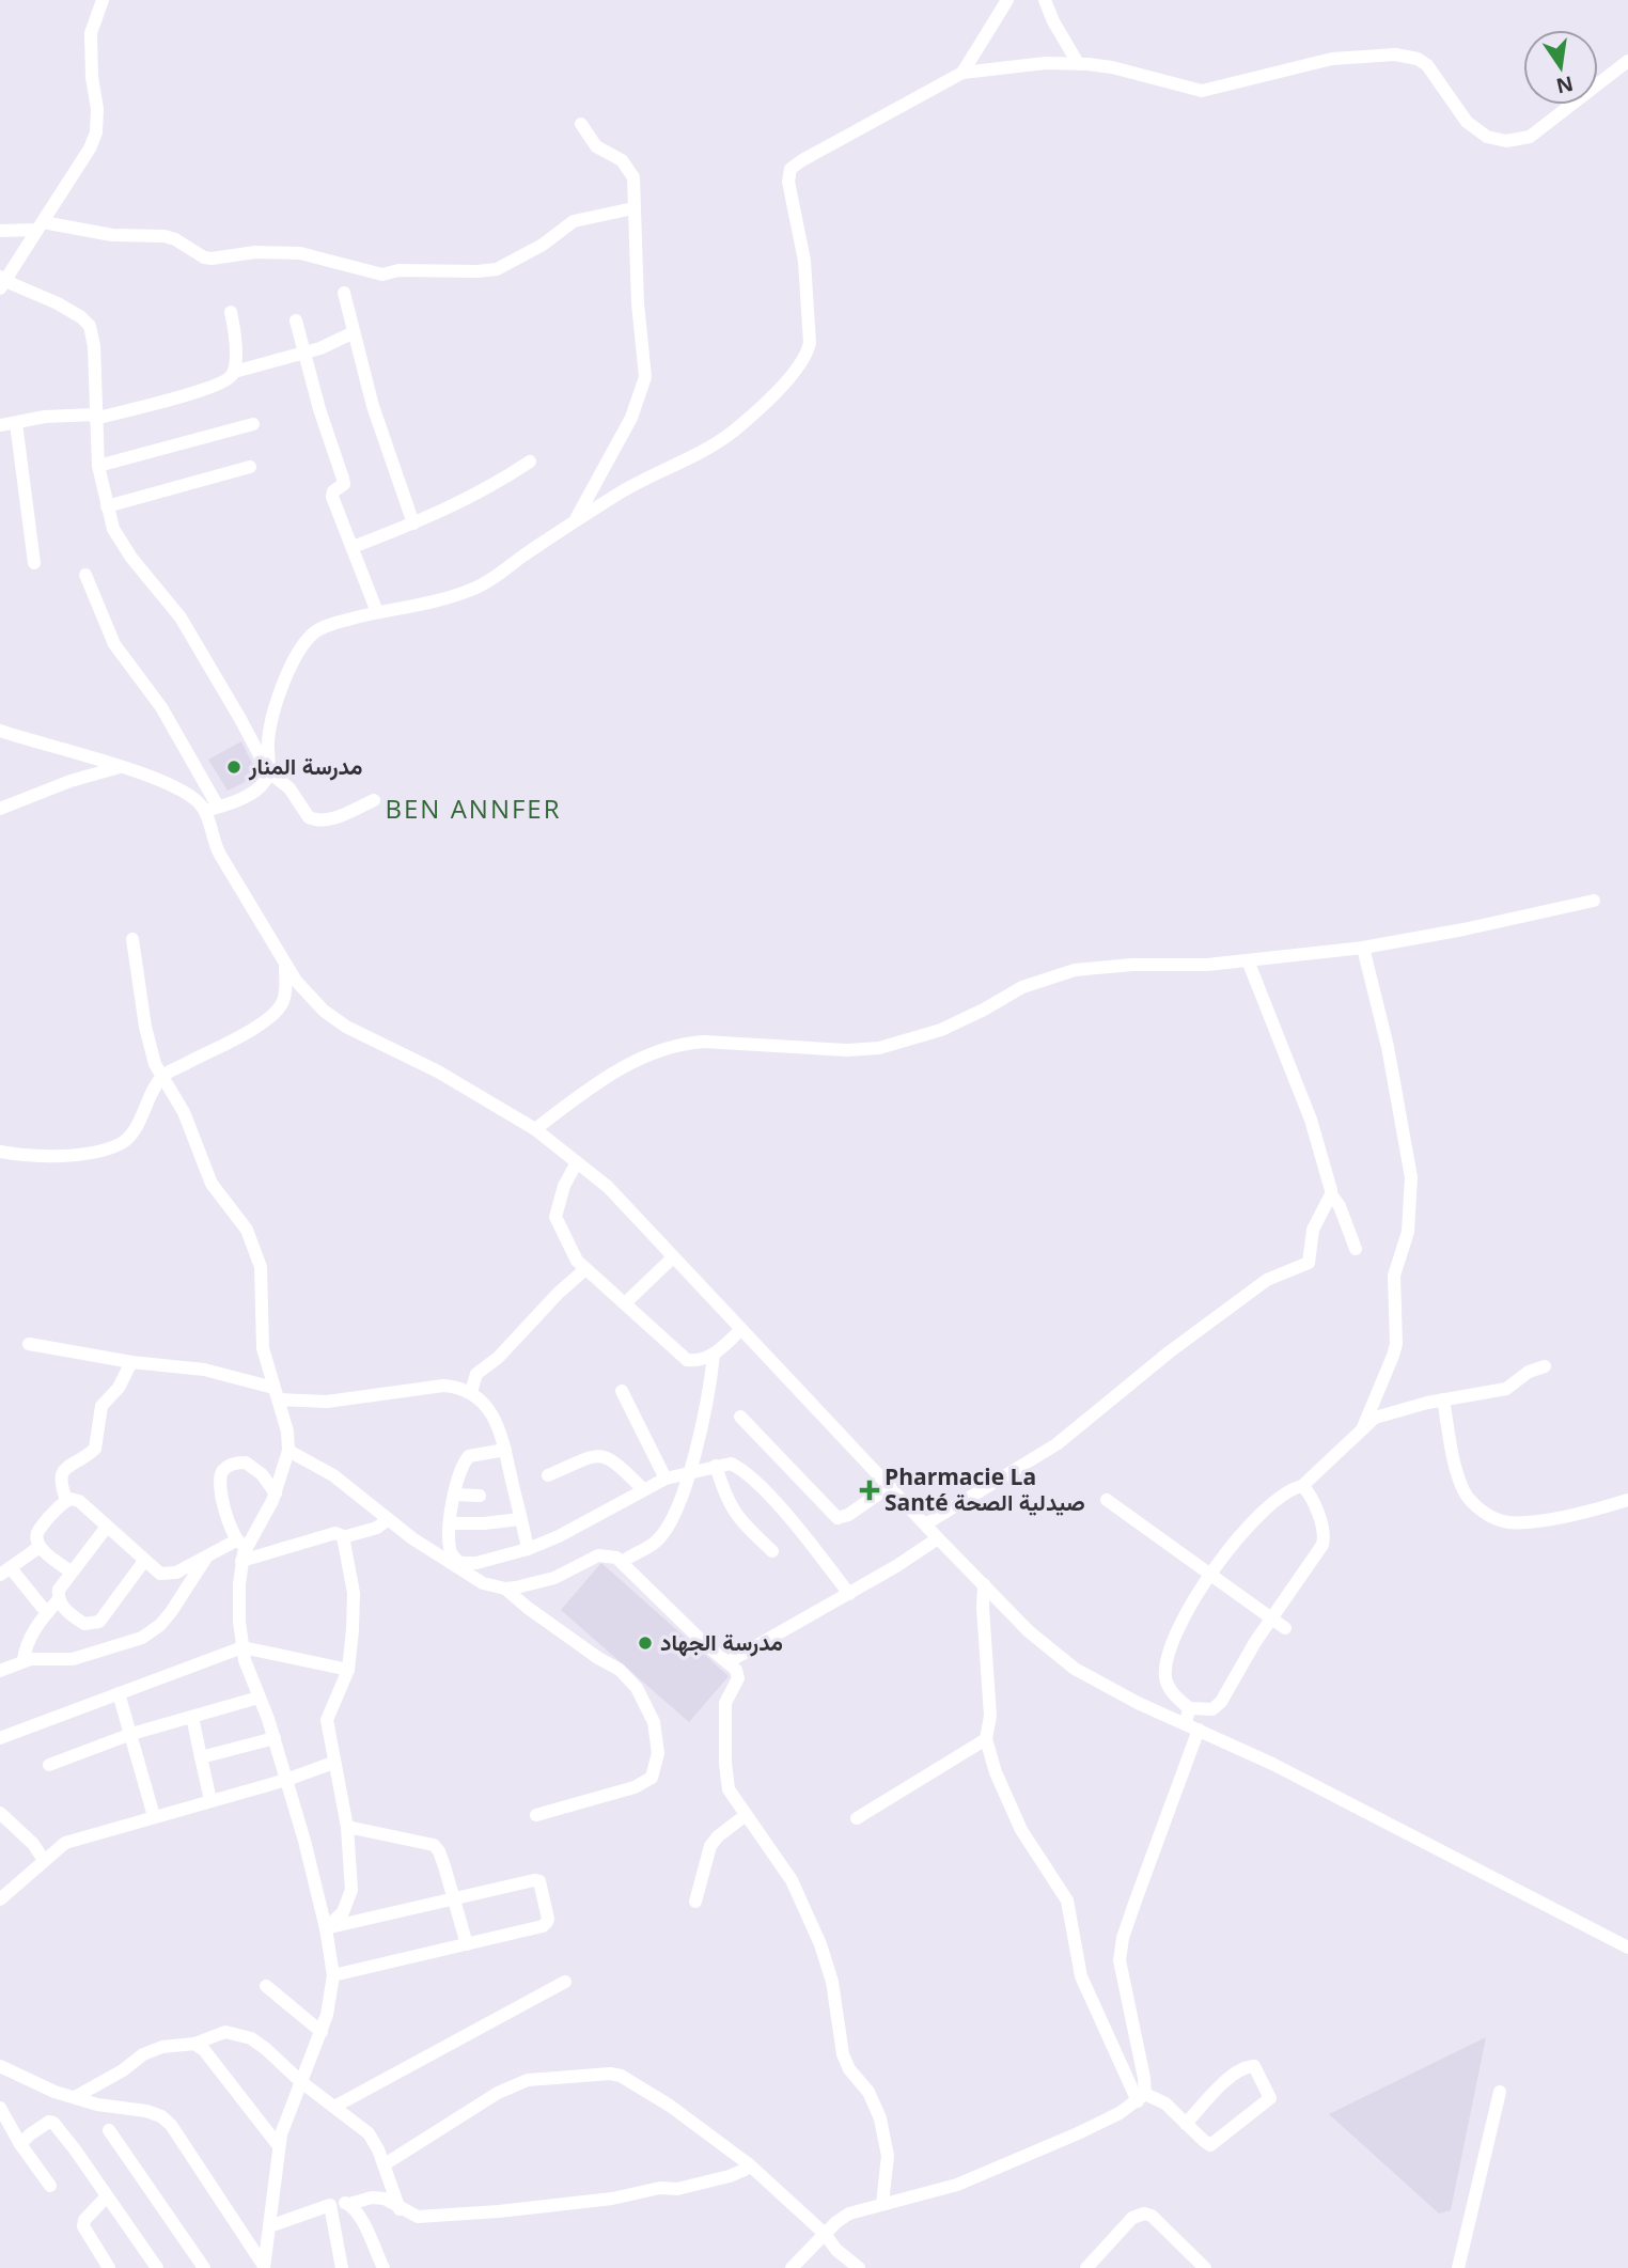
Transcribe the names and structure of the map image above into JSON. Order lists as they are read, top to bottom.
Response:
{
  "districts": ["BEN ANNFER"],
  "places": {
    "other": ["مدرسة المنار", "مدرسة الجهاد"],
    "health": ["Pharmacie La Santé صيدلية الصحة"]
  },
  "north": "bottom"
}
